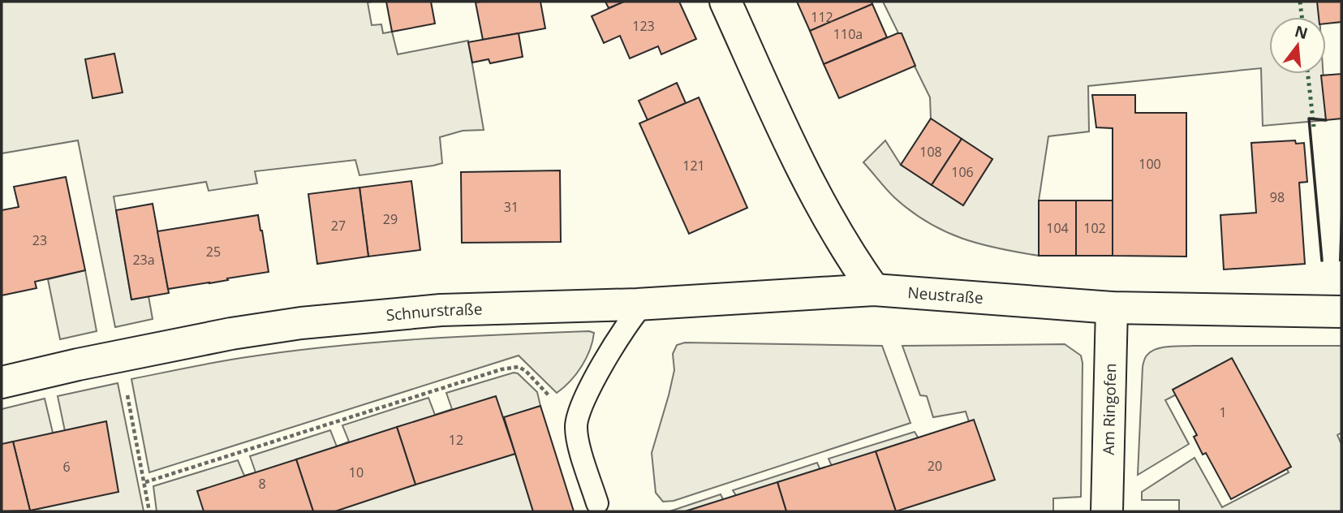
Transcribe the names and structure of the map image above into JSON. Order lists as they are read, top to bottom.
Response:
{
  "streets": {
    "street": ["Neustraße", "Schnurstraße", "Am Ringofen"]
  },
  "crossings": [
    ["Neustraße", "Schnurstraße"],
    ["Neustraße", "Am Ringofen"]
  ],
  "house_numbers": [
    "112",
    "123",
    "110a",
    "108",
    "100",
    "121",
    "106",
    "98",
    "31",
    "29",
    "27",
    "104",
    "102",
    "23",
    "25",
    "23a",
    "1",
    "12",
    "20",
    "6",
    "10",
    "8"
  ],
  "north": "top"
}
